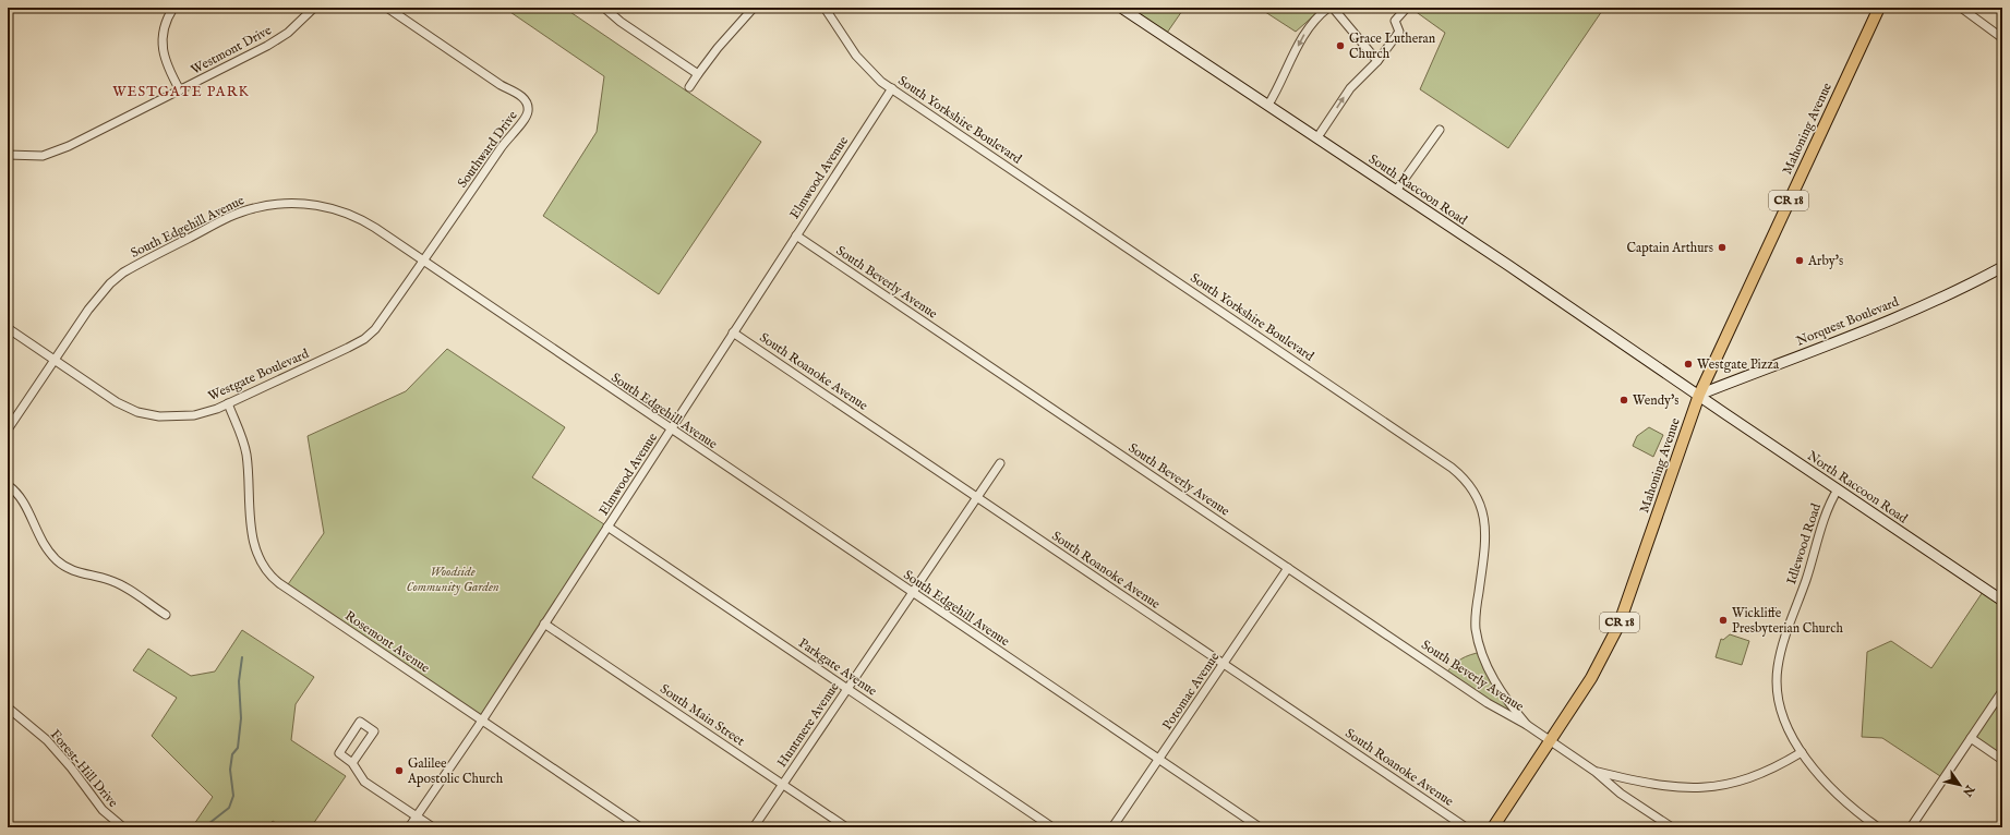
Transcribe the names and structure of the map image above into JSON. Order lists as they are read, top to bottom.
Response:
{
  "streets": {
    "main road": ["Mahoning Avenue", "CR 18"],
    "street": [
      "Westmont Drive",
      "South Yorkshire Boulevard",
      "Southward Drive",
      "Elmwood Avenue",
      "South Raccoon Road",
      "South Edgehill Avenue",
      "South Beverly Avenue",
      "Norquest Boulevard",
      "South Roanoke Avenue",
      "Westgate Boulevard",
      "North Raccoon Road",
      "Idlewood Road",
      "Rosemont Avenue",
      "Parkgate Avenue",
      "Potomac Avenue",
      "South Main Street",
      "Huntmere Avenue",
      "Forest-Hill Drive"
    ]
  },
  "crossings": [
    ["South Yorkshire Boulevard", "Elmwood Avenue"],
    ["South Yorkshire Boulevard", "South Beverly Avenue"],
    ["Mahoning Avenue", "South Raccoon Road"],
    ["Mahoning Avenue", "South Beverly Avenue"],
    ["Mahoning Avenue", "Norquest Boulevard"],
    ["Mahoning Avenue", "North Raccoon Road"],
    ["Southward Drive", "South Edgehill Avenue"],
    ["Southward Drive", "Westgate Boulevard"],
    ["Elmwood Avenue", "South Edgehill Avenue"],
    ["Elmwood Avenue", "South Beverly Avenue"],
    ["Elmwood Avenue", "South Roanoke Avenue"],
    ["Elmwood Avenue", "Rosemont Avenue"],
    ["Elmwood Avenue", "Parkgate Avenue"],
    ["Elmwood Avenue", "South Main Street"],
    ["South Raccoon Road", "Norquest Boulevard"],
    ["South Raccoon Road", "North Raccoon Road"],
    ["South Edgehill Avenue", "Westgate Boulevard"],
    ["South Edgehill Avenue", "Potomac Avenue"],
    ["South Edgehill Avenue", "Huntmere Avenue"],
    ["South Beverly Avenue", "Potomac Avenue"],
    ["Norquest Boulevard", "North Raccoon Road"],
    ["South Roanoke Avenue", "Potomac Avenue"],
    ["South Roanoke Avenue", "Huntmere Avenue"],
    ["Westgate Boulevard", "Rosemont Avenue"],
    ["North Raccoon Road", "Idlewood Road"],
    ["Parkgate Avenue", "Huntmere Avenue"],
    ["South Main Street", "Huntmere Avenue"]
  ],
  "districts": ["WESTGATE PARK"],
  "parks": ["Woodside Community Garden"],
  "places": [
    "Grace Lutheran Church",
    "Captain Arthurs",
    "Arby's",
    "Westgate Pizza",
    "Wendy's",
    "Wickliffe Presbyterian Church",
    "Galilee Apostolic Church"
  ],
  "north": "bottom right"
}
